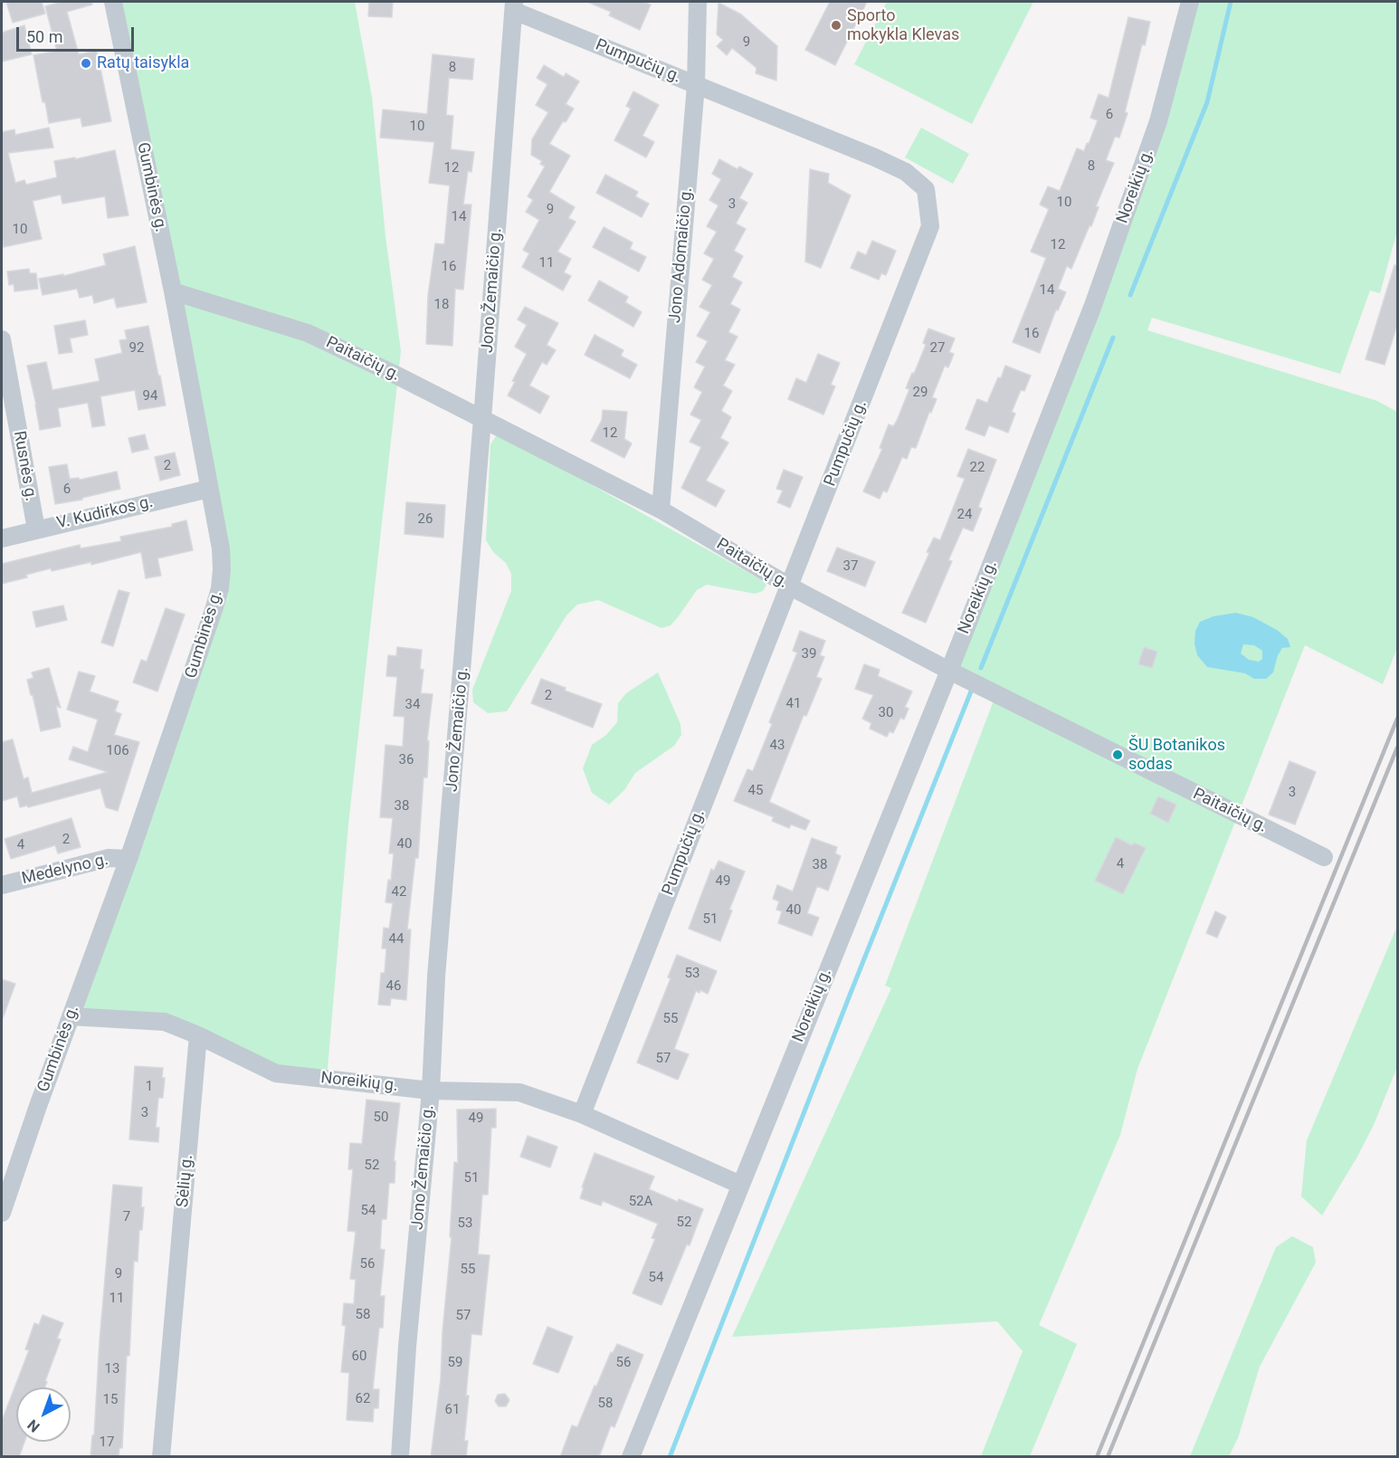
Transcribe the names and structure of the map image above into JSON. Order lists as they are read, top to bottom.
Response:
{
  "streets": {
    "street": [
      "Pumpučių g.",
      "Noreikių g.",
      "Gumbinės g.",
      "Jono Adomaičio g.",
      "Jono Žemaičio g.",
      "Paitaičių g.",
      "Rusnės g.",
      "V. Kudirkos g.",
      "Medelyno g.",
      "Sėlių g."
    ]
  },
  "crossings": [
    ["Pumpučių g.", "Noreikių g."],
    ["Pumpučių g.", "Jono Adomaičio g."],
    ["Pumpučių g.", "Jono Žemaičio g."],
    ["Pumpučių g.", "Paitaičių g."],
    ["Noreikių g.", "Jono Žemaičio g."],
    ["Noreikių g.", "Paitaičių g."],
    ["Noreikių g.", "Sėlių g."],
    ["Gumbinės g.", "Paitaičių g."],
    ["Gumbinės g.", "V. Kudirkos g."],
    ["Gumbinės g.", "Medelyno g."],
    ["Jono Adomaičio g.", "Paitaičių g."],
    ["Jono Žemaičio g.", "Paitaičių g."],
    ["Rusnės g.", "V. Kudirkos g."]
  ],
  "places": ["Sporto mokykla Klevas", "Ratų taisykla", "ŠU Botanikos sodas"],
  "house_numbers": [
    "9",
    "8",
    "6",
    "10",
    "8",
    "12",
    "10",
    "3",
    "9",
    "14",
    "10",
    "12",
    "11",
    "16",
    "14",
    "18",
    "16",
    "92",
    "27",
    "29",
    "94",
    "12",
    "2",
    "22",
    "6",
    "24",
    "26",
    "37",
    "39",
    "2",
    "41",
    "34",
    "30",
    "43",
    "106",
    "36",
    "45",
    "3",
    "38",
    "2",
    "40",
    "4",
    "4",
    "38",
    "49",
    "42",
    "40",
    "51",
    "44",
    "53",
    "46",
    "55",
    "57",
    "1",
    "3",
    "50",
    "49",
    "52",
    "51",
    "52A",
    "54",
    "7",
    "52",
    "53",
    "56",
    "55",
    "9",
    "54",
    "11",
    "58",
    "57",
    "60",
    "59",
    "56",
    "13",
    "62",
    "15",
    "58",
    "61",
    "17"
  ],
  "scale_bar": "50 m",
  "north": "bottom left"
}
